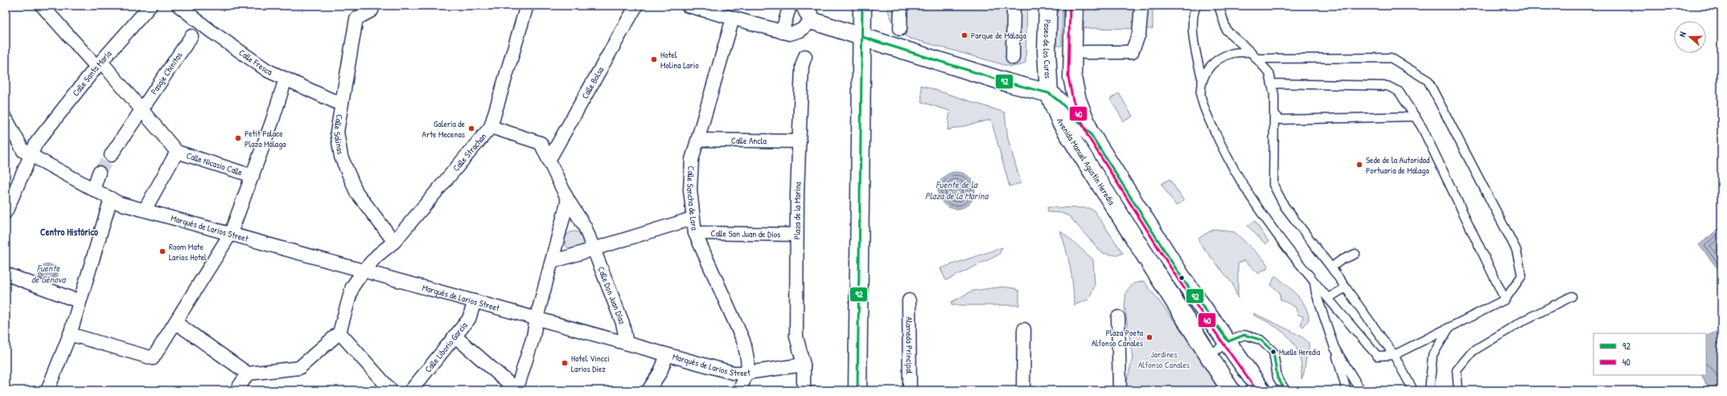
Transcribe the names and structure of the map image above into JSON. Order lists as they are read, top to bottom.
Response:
{
  "streets": {
    "main road": ["Paseo de los Curas", "Avenida Manuel Agustín Heredia"],
    "street": [
      "Calle Fresca",
      "Calle Santa María",
      "Pasaje Chinitas",
      "Calle Bolsa",
      "Calle Salinas",
      "Calle Ancla",
      "Calle Strachan",
      "Calle Nicasio Calle",
      "Calle Sancha de Lara",
      "Plaza de la Marina",
      "Marqués de Larios Street",
      "Calle San Juan de Dios",
      "Calle Don Juan Díaz",
      "Alameda Principal",
      "Calle Liborio García"
    ]
  },
  "crossings": [
    ["Paseo de los Curas", "Avenida Manuel Agustín Heredia"],
    ["Calle Fresca", "Calle Salinas"],
    ["Calle Santa María", "Marqués de Larios Street"],
    ["Calle Salinas", "Calle Strachan"],
    ["Calle Ancla", "Calle Sancha de Lara"],
    ["Calle Ancla", "Plaza de la Marina"],
    ["Calle Strachan", "Marqués de Larios Street"],
    ["Calle Sancha de Lara", "Marqués de Larios Street"],
    ["Calle Sancha de Lara", "Calle San Juan de Dios"],
    ["Plaza de la Marina", "Marqués de Larios Street"],
    ["Plaza de la Marina", "Calle San Juan de Dios"],
    ["Marqués de Larios Street", "Calle Don Juan Díaz"],
    ["Marqués de Larios Street", "Calle Liborio García"]
  ],
  "districts": ["Centro Histórico"],
  "water": ["Fuente de la Plaza de la Marina", "Fuente de Génova"],
  "parks": ["Jardines Alfonso Canales"],
  "places": [
    "Parque de Málaga",
    "Hotel Molina Lario",
    "Galería de Arte Mecenas",
    "Petit Palace Plaza Málaga",
    "Sede de la Autoridad Portuaria de Málaga",
    "Room Mate Larios Hotel",
    "Plaza Poeta Alfonso Canales",
    "Muelle Heredia",
    "Hotel Vincci Larios Diez"
  ],
  "lines": ["transit line 92", "transit line 40"],
  "legend": ["92", "40"],
  "north": "left"
}
